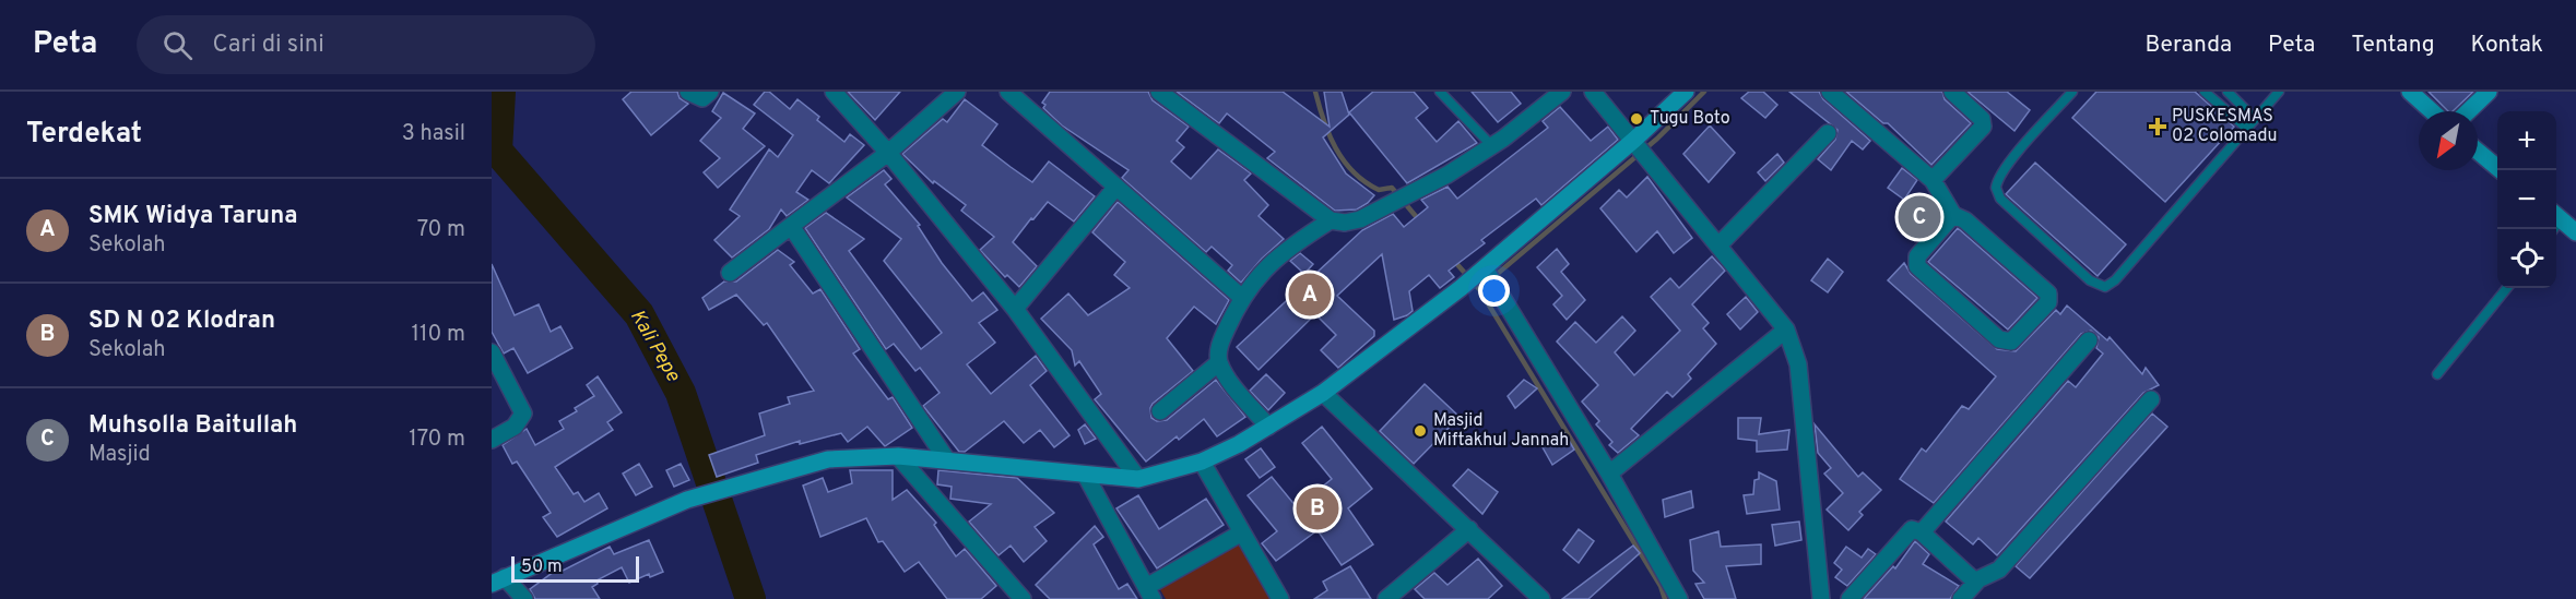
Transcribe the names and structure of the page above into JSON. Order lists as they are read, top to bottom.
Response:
{
  "water": ["Kali Pepe"],
  "places": {
    "other": ["Tugu Boto", "Masjid Miftakhul Jannah"],
    "health": ["PUSKESMAS 02 Colomadu"]
  },
  "scale_bar": "50 m",
  "north": "bottom left",
  "page": {
    "header": "Peta",
    "search": "Cari di sini",
    "nav": [
      "Beranda",
      "Peta",
      "Tentang",
      "Kontak"
    ],
    "heading": ["Terdekat", "3 hasil"],
    "map_buttons": ["+", "−"],
    "list": [
      {
        "mark": "A",
        "name": "SMK Widya Taruna",
        "note": "Sekolah",
        "value": "70 m"
      },
      {
        "mark": "B",
        "name": "SD N 02 Klodran",
        "note": "Sekolah",
        "value": "110 m"
      },
      {
        "mark": "C",
        "name": "Muhsolla Baitullah",
        "note": "Masjid",
        "value": "170 m"
      }
    ],
    "pins": ["C", "A", "B"],
    "scale": "50 m"
  }
}
